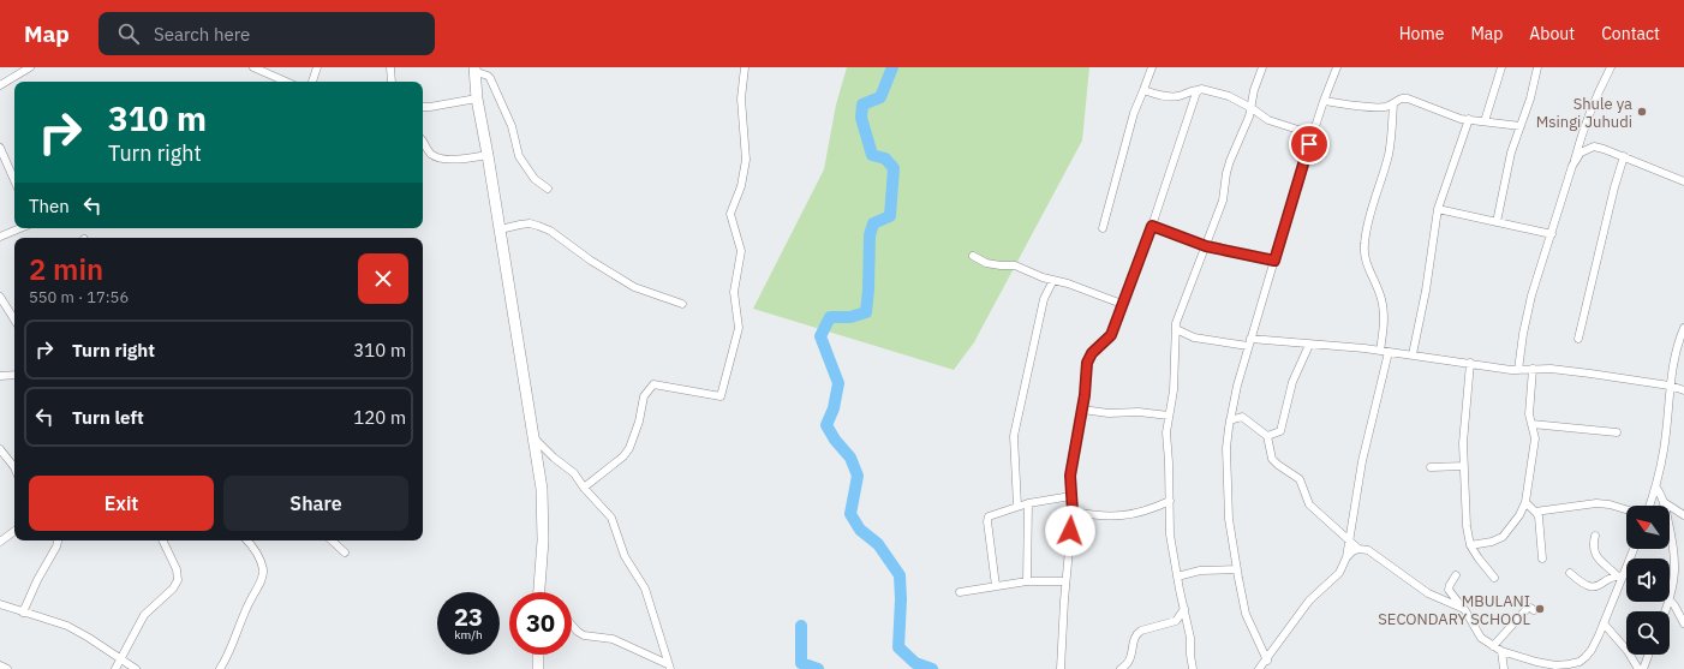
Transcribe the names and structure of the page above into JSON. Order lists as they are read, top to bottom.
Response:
{
  "places": ["Shule ya Msingi Juhudi", "MBULANI SECONDARY SCHOOL"],
  "north": "top left",
  "page": {
    "header": "Map",
    "search": "Search here",
    "nav": [
      "Home",
      "Map",
      "About",
      "Contact"
    ],
    "turn": ["310 m", "Turn right"],
    "then": "Then",
    "heading": ["2 min", "550 m · 17:56"],
    "list": [
      {
        "name": "Turn right",
        "value": "310 m"
      },
      {
        "name": "Turn left",
        "value": "120 m"
      }
    ],
    "buttons": ["Exit", "Share"],
    "speed": "23 km/h",
    "limit": "30"
  }
}
